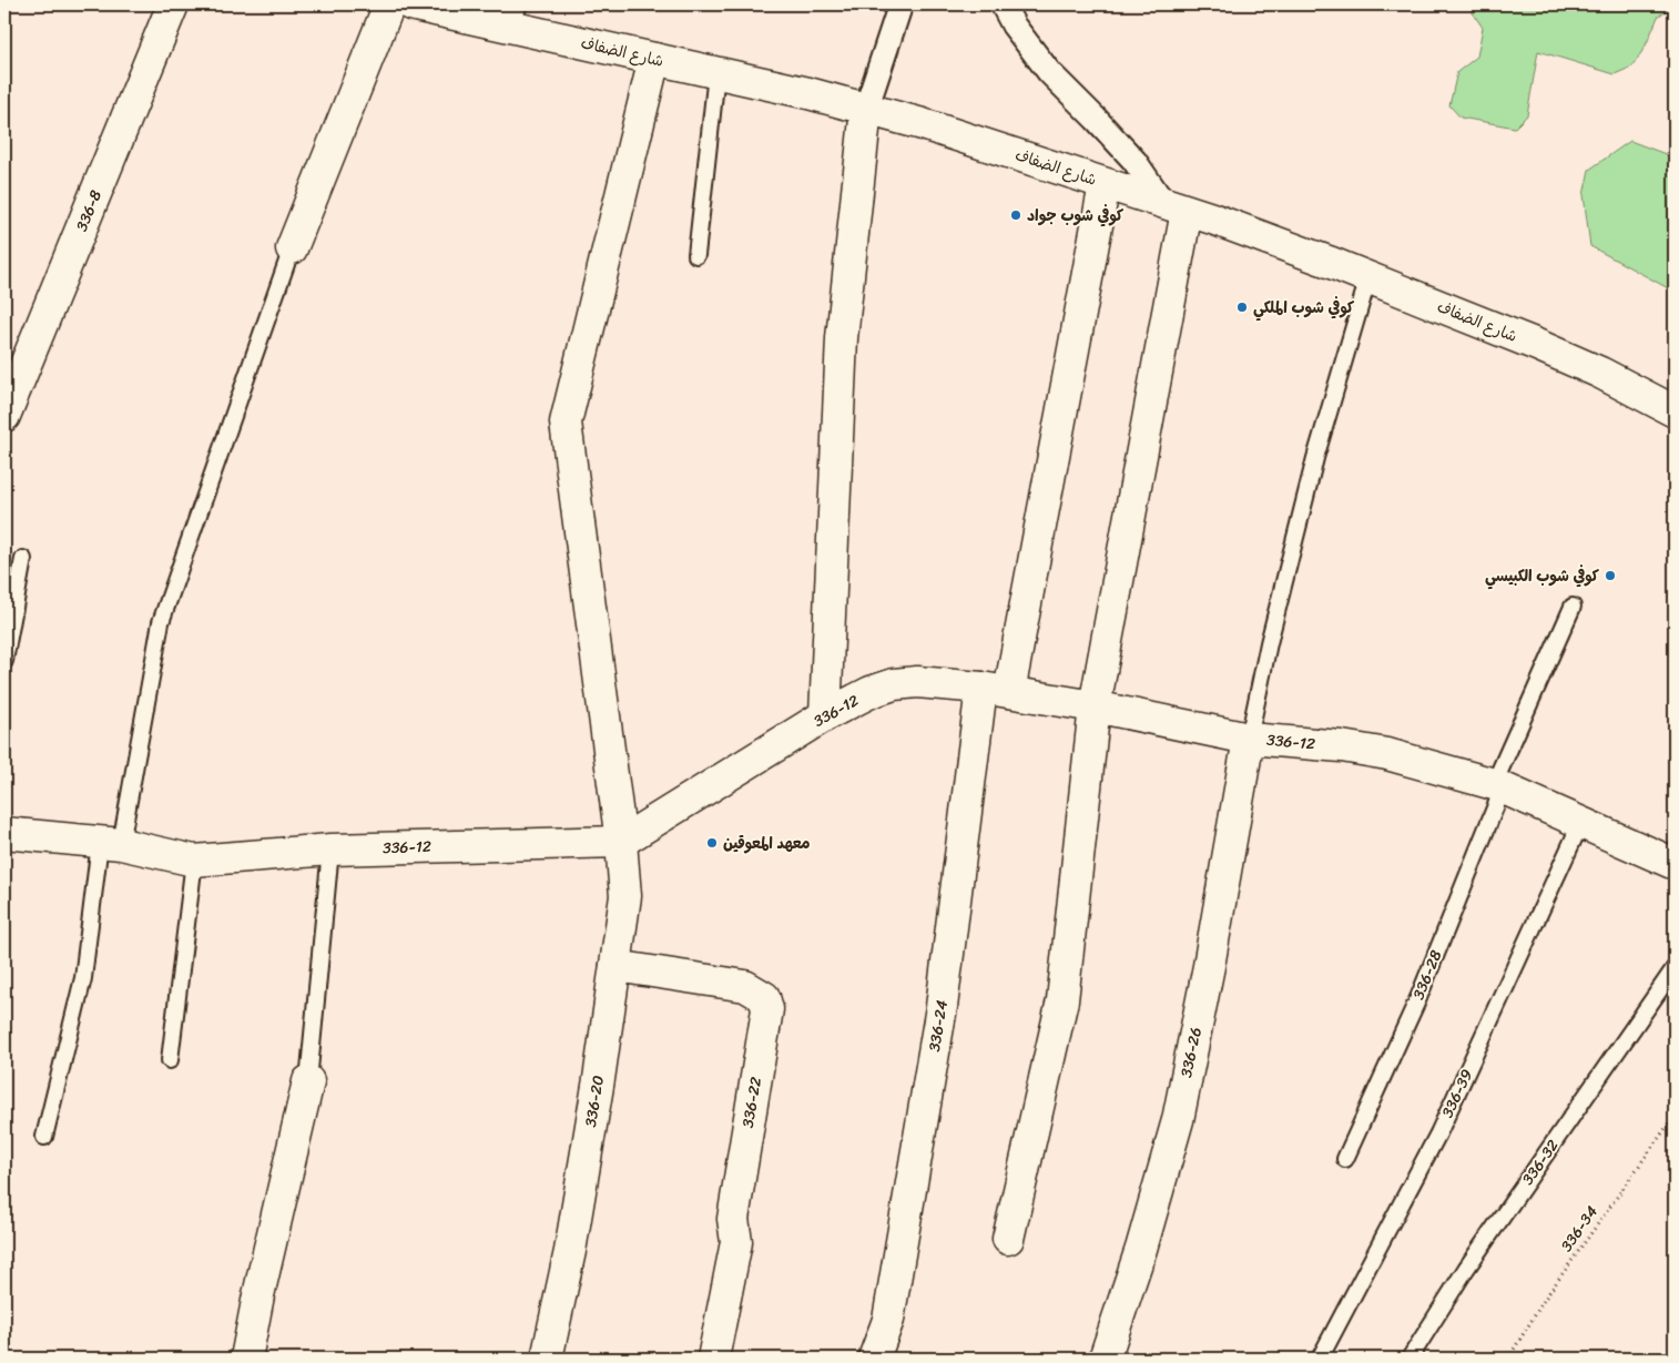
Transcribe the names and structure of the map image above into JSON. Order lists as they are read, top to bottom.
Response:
{
  "streets": {
    "street": [
      "شارع الضفاف",
      "336-8",
      "336-12",
      "336-24",
      "336-26",
      "336-20",
      "336-22"
    ],
    "lane": ["336-28", "336-39", "336-32"],
    "path": ["336-34"]
  },
  "crossings": [
    ["شارع الضفاف", "336-24"],
    ["شارع الضفاف", "336-20"],
    ["336-12", "336-28"],
    ["336-12", "336-24"],
    ["336-12", "336-26"],
    ["336-12", "336-39"],
    ["336-12", "336-20"],
    ["336-20", "336-22"]
  ],
  "places": [
    "كوفي شوب جواد",
    "كوفي شوب الملكي",
    "كوفي شوب الكبيسي",
    "معهد المعوقين"
  ]
}
